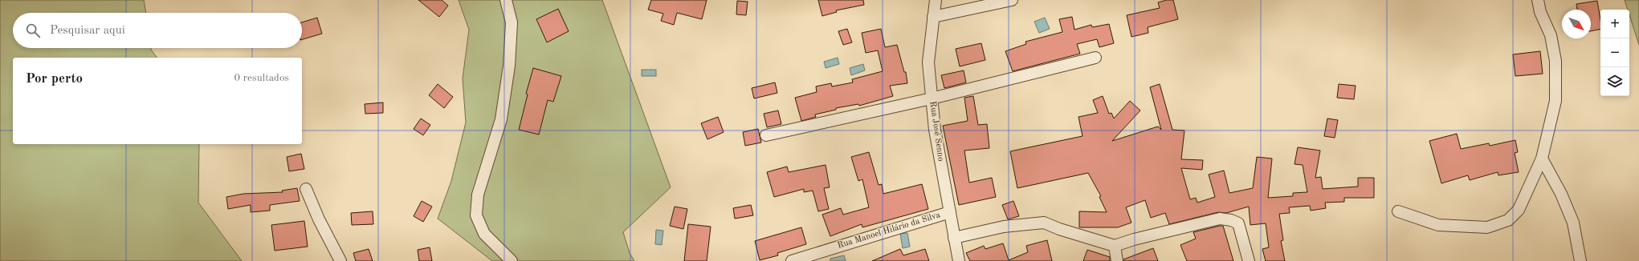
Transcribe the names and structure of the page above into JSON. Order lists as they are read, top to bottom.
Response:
{
  "streets": {
    "street": ["Rua José Senno", "Rua Manoel Hilário da Silva"]
  },
  "crossings": [
    ["Rua José Senno", "Rua Manoel Hilário da Silva"]
  ],
  "north": "bottom right",
  "page": {
    "map_buttons": ["+", "−"],
    "search": "Pesquisar aqui",
    "heading": ["Por perto", "0 resultados"]
  }
}
